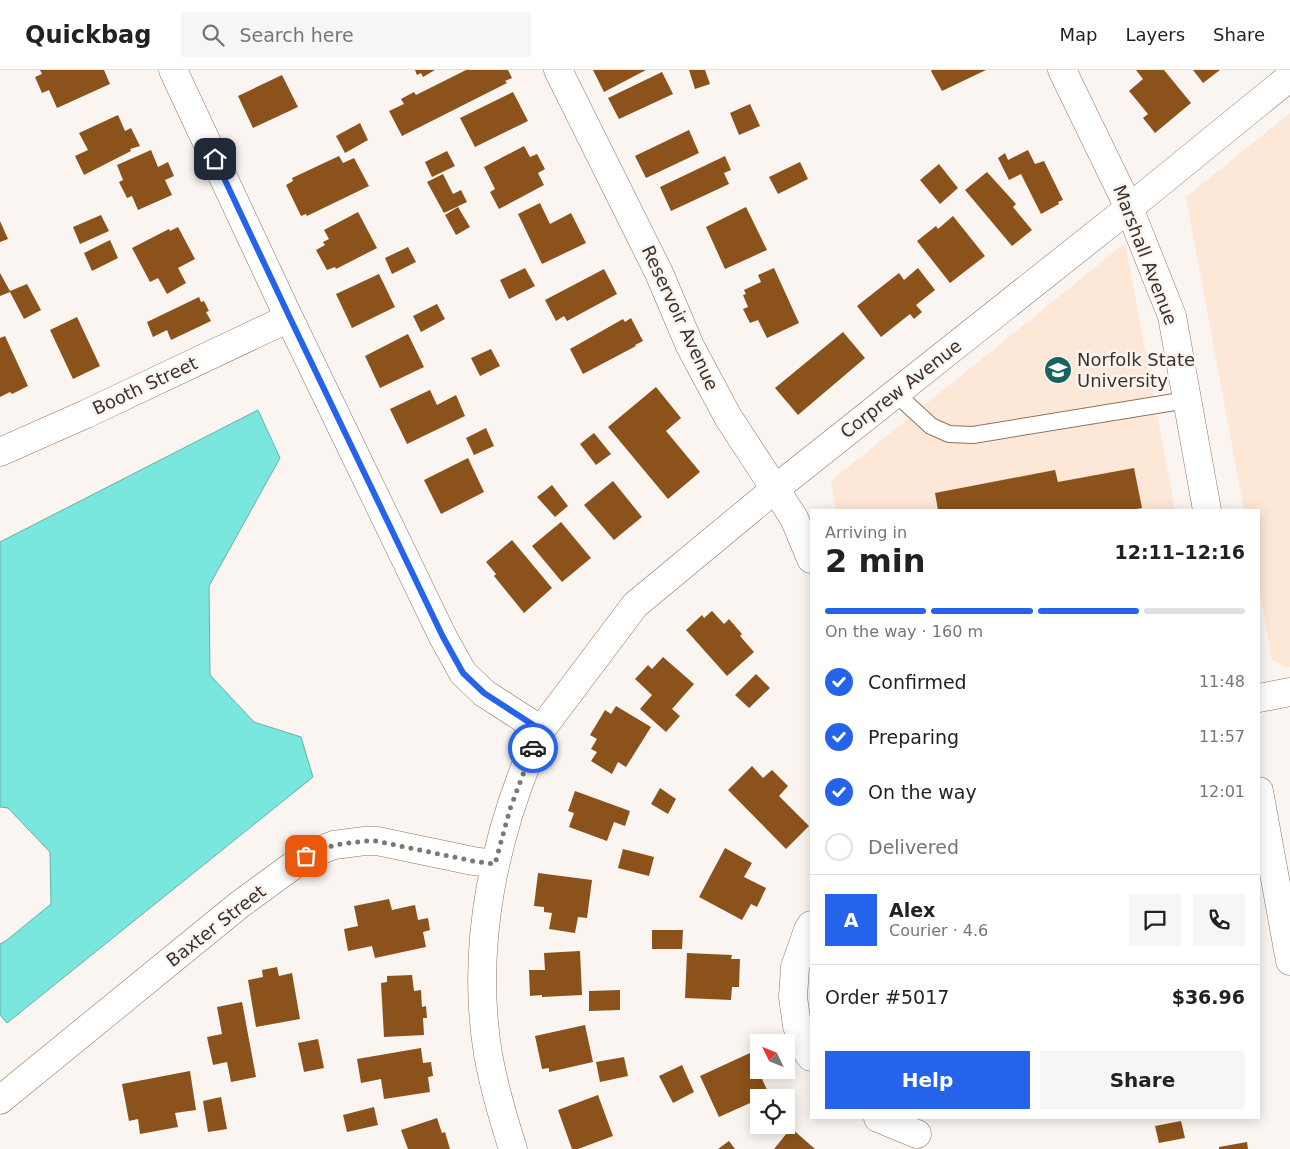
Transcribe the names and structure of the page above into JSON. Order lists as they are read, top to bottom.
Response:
{
  "streets": {
    "street": [
      "Marshall Avenue",
      "Reservoir Avenue",
      "Booth Street",
      "Corprew Avenue",
      "Baxter Street"
    ]
  },
  "crossings": [
    ["Marshall Avenue", "Corprew Avenue"],
    ["Reservoir Avenue", "Corprew Avenue"],
    ["Corprew Avenue", "Baxter Street"]
  ],
  "places": {
    "school or university": ["Norfolk State University"]
  },
  "north": "top left",
  "page": {
    "header": "Quickbag",
    "search": "Search here",
    "nav": ["Map", "Layers", "Share"],
    "heading": ["2 min", "Arriving in", "12:11–12:16"],
    "panel": [
      "Alex",
      "Courier · 4.6",
      "Order #5017",
      "$36.96"
    ],
    "bar": "On the way · 160 m",
    "list": [
      ["Confirmed", "11:48"],
      ["Preparing", "11:57"],
      ["On the way", "12:01"],
      "Delivered"
    ],
    "round": "A",
    "buttons": ["Help", "Share"]
  }
}
